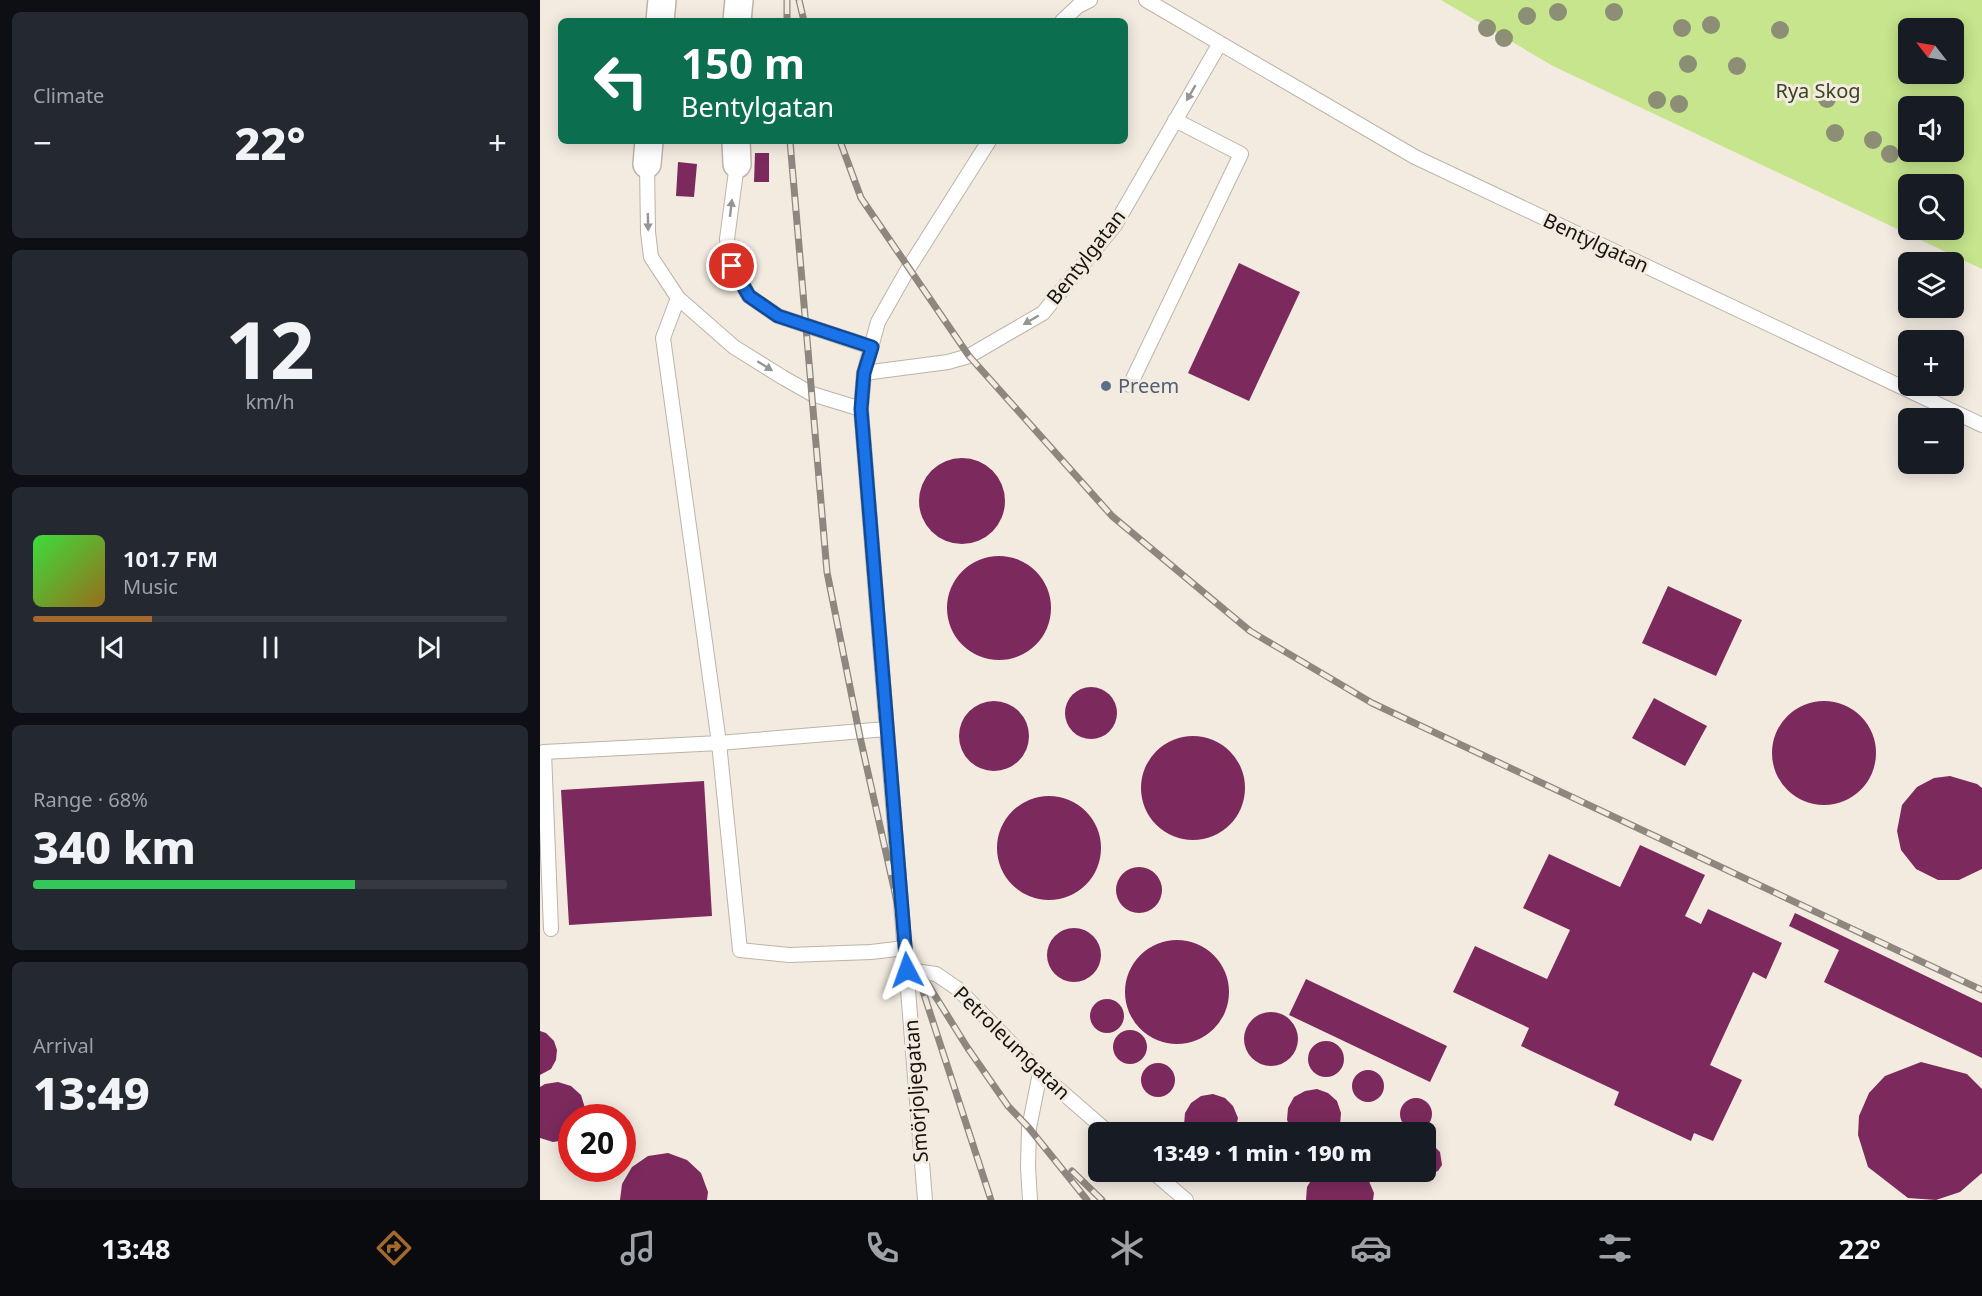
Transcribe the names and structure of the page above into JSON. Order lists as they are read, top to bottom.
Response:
{
  "streets": {
    "lane": ["Bentylgatan", "Petroleumgatan", "Smörjoljegatan"]
  },
  "crossings": [
    ["Bentylgatan", "Smörjoljegatan"],
    ["Petroleumgatan", "Smörjoljegatan"]
  ],
  "parks": ["Rya Skog"],
  "places": ["Preem"],
  "north": "top left",
  "page": {
    "tile": [
      "Climate",
      ["12", "km/h"],
      ["Range · 68%", "340 km"],
      ["Arrival", "13:49"]
    ],
    "map_buttons": ["+", "−"],
    "turn": ["150 m", "Bentylgatan"],
    "heat": ["−", "22°", "+"],
    "song": ["101.7 FM", "Music"],
    "limit": "20",
    "trip": "13:49 · 1 min · 190 m",
    "tabs": ["13:48", "22°"]
  }
}
